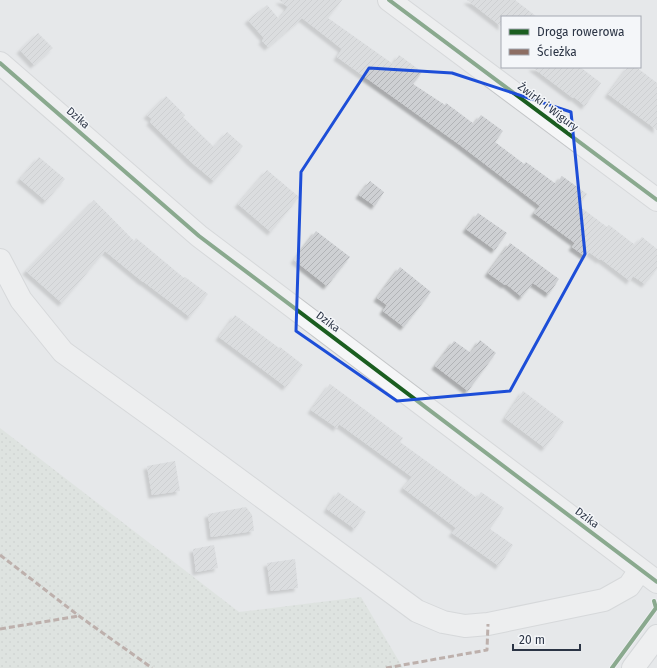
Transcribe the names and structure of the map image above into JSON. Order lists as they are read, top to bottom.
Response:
{
  "streets": {
    "street": ["Żwirki i Wigury", "Dzika"]
  },
  "legend": ["Droga rowerowa", "Ścieżka"],
  "scale_bar": "20 m"
}
